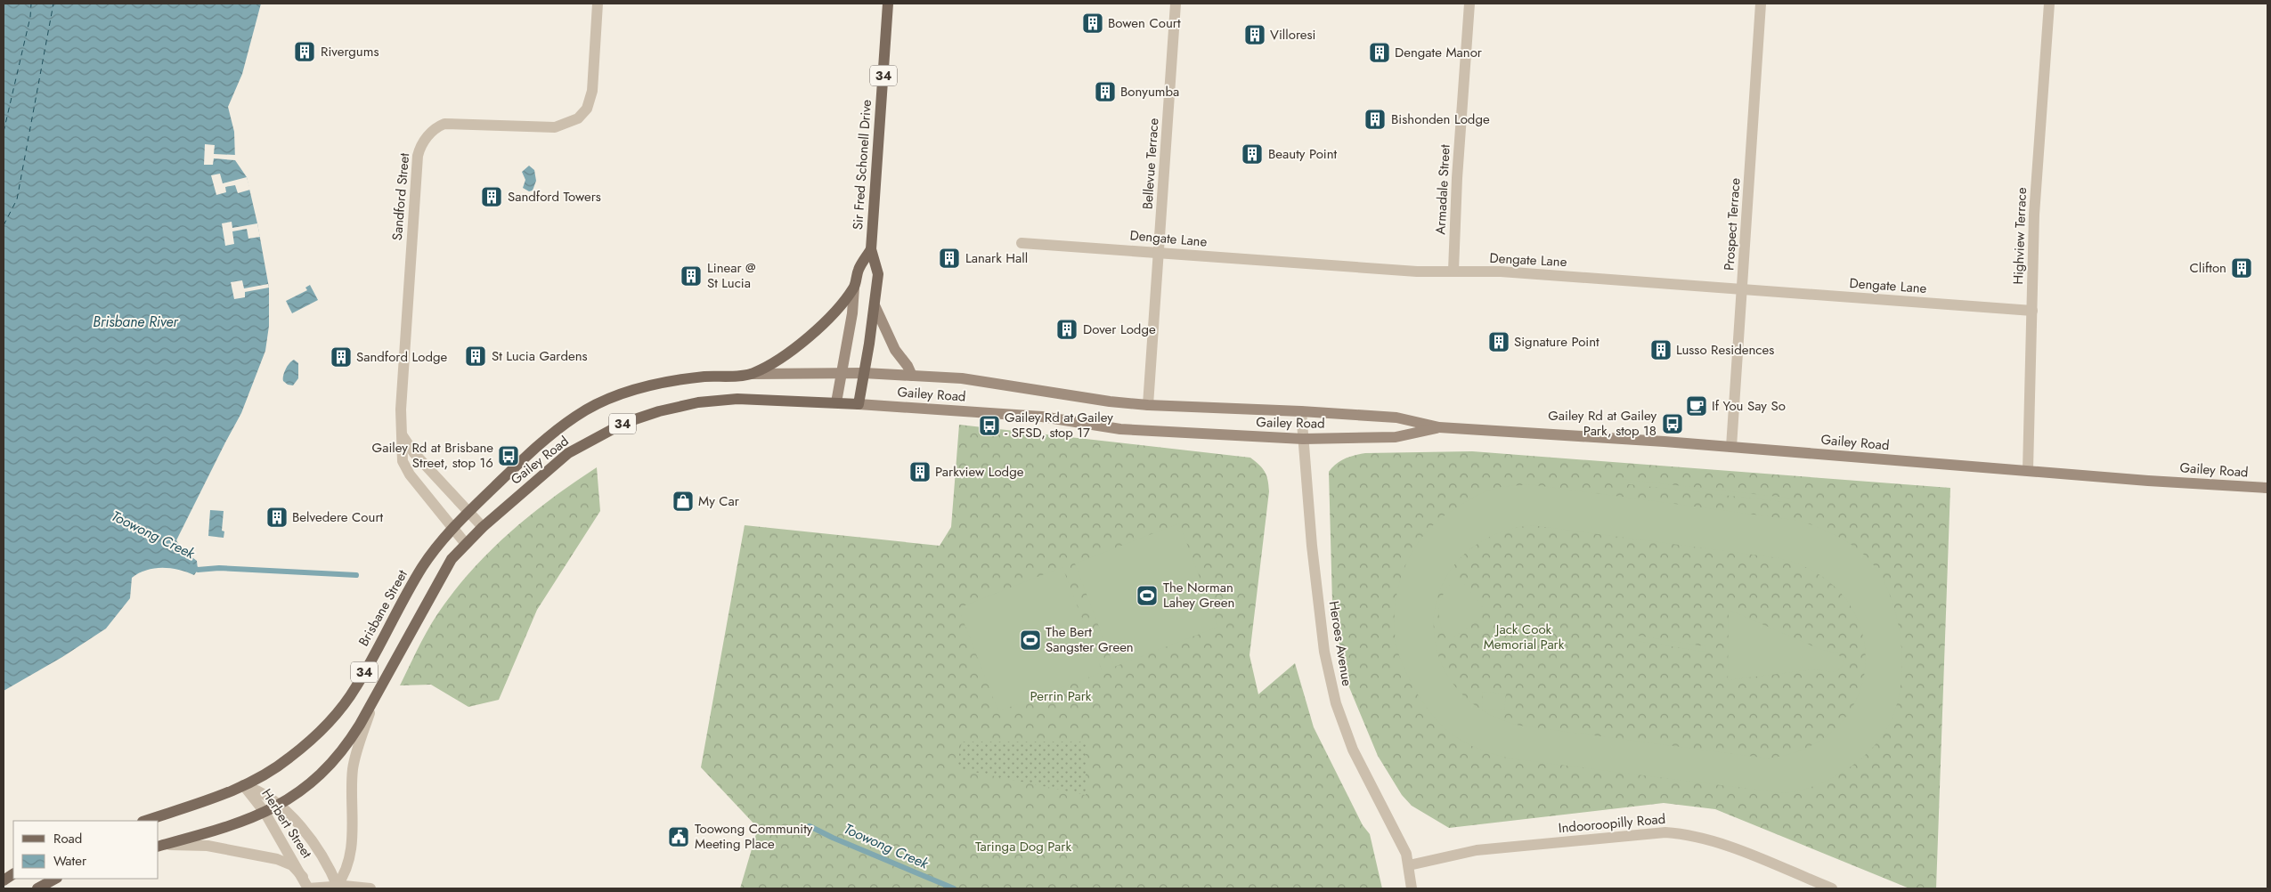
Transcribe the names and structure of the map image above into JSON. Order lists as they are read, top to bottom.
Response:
{
  "streets": {
    "main road": [
      "34",
      "Sir Fred Schonell Drive",
      "Gailey Road",
      "Brisbane Street"
    ],
    "street": [
      "Bellevue Terrace",
      "Armadale Street",
      "Sandford Street",
      "Prospect Terrace",
      "Highview Terrace",
      "Dengate Lane",
      "Heroes Avenue",
      "Herbert Street",
      "Indooroopilly Road"
    ]
  },
  "crossings": [
    ["34", "Sir Fred Schonell Drive"],
    ["34", "Sandford Street"],
    ["34", "Gailey Road"],
    ["34", "Herbert Street"],
    ["Bellevue Terrace", "Dengate Lane"],
    ["Bellevue Terrace", "Gailey Road"],
    ["Sir Fred Schonell Drive", "Gailey Road"],
    ["Armadale Street", "Dengate Lane"],
    ["Sandford Street", "Gailey Road"],
    ["Sandford Street", "Brisbane Street"],
    ["Prospect Terrace", "Dengate Lane"],
    ["Prospect Terrace", "Gailey Road"],
    ["Highview Terrace", "Dengate Lane"],
    ["Highview Terrace", "Gailey Road"],
    ["Gailey Road", "Brisbane Street"],
    ["Gailey Road", "Heroes Avenue"],
    ["Brisbane Street", "Herbert Street"],
    ["Heroes Avenue", "Indooroopilly Road"]
  ],
  "water": ["Brisbane River", "Toowong Creek"],
  "parks": ["Jack Cook Memorial Park", "Perrin Park", "Taringa Dog Park"],
  "places": {
    "building": [
      "Bowen Court",
      "Villoresi",
      "Rivergums",
      "Dengate Manor",
      "Bonyumba",
      "Bishonden Lodge",
      "Beauty Point",
      "Sandford Towers",
      "Lanark Hall",
      "Clifton",
      "Linear @ St Lucia",
      "Dover Lodge",
      "Signature Point",
      "Lusso Residences",
      "St Lucia Gardens",
      "Sandford Lodge",
      "Parkview Lodge",
      "Belvedere Court"
    ],
    "cafe": ["If You Say So"],
    "bus stop": ["Gailey Rd at Gailey Park, stop 18", "Gailey Rd at Gailey - SFSD, stop 17", "Gailey Rd at Brisbane Street, stop 16"],
    "shop": ["My Car"],
    "sports": ["The Norman Lahey Green", "The Bert Sangster Green"],
    "public building": ["Toowong Community Meeting Place"]
  },
  "legend": ["Road", "Water"]
}
